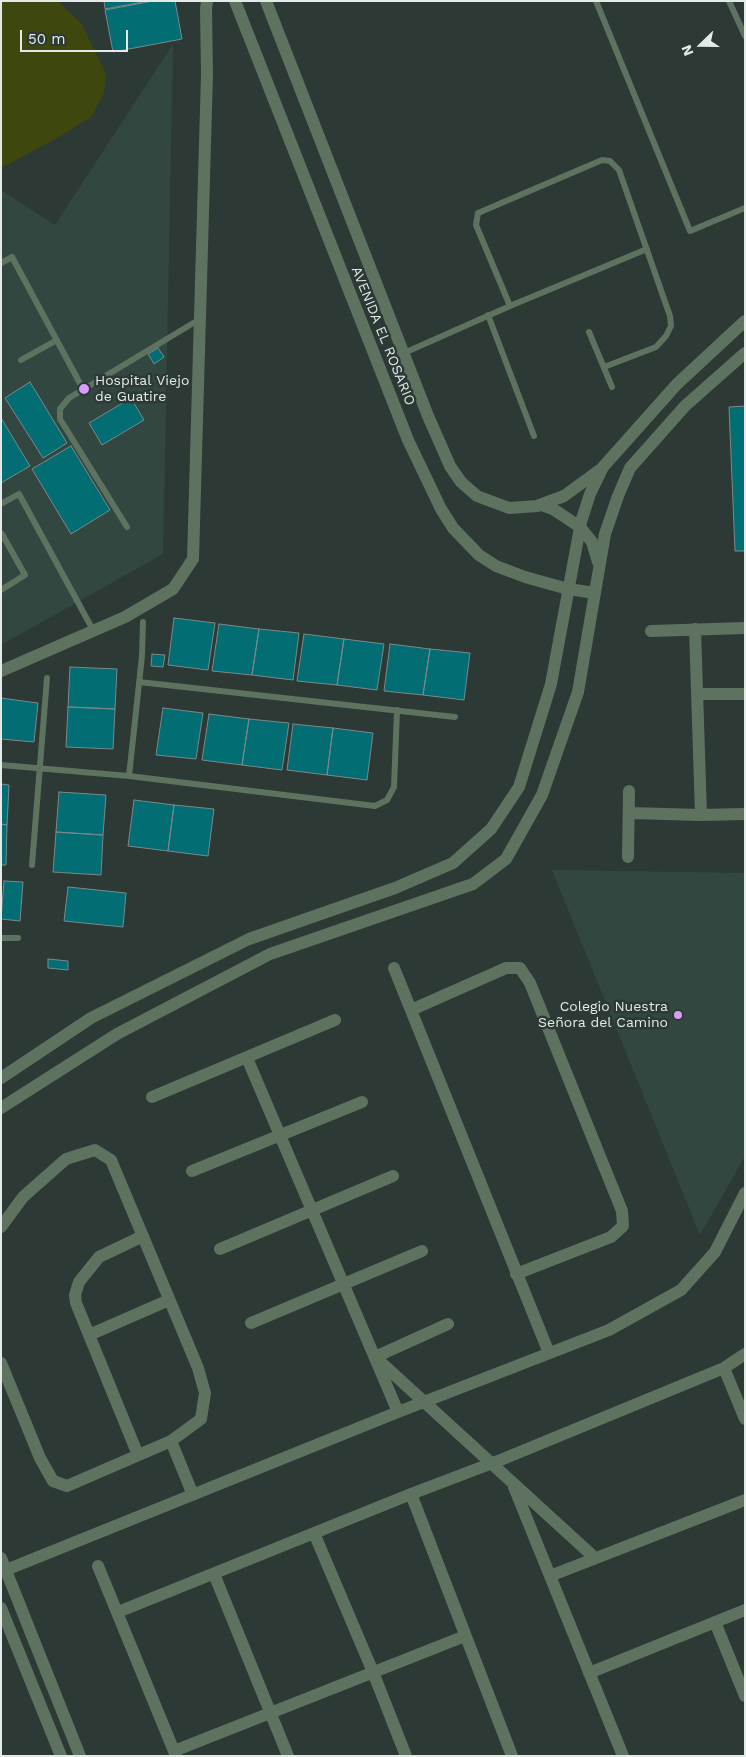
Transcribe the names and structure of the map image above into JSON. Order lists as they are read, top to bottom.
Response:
{
  "streets": {
    "street": ["AVENIDA EL ROSARIO"]
  },
  "places": ["Hospital Viejo de Guatire", "Colegio Nuestra Señora del Camino"],
  "scale_bar": "50 m",
  "north": "left"
}
